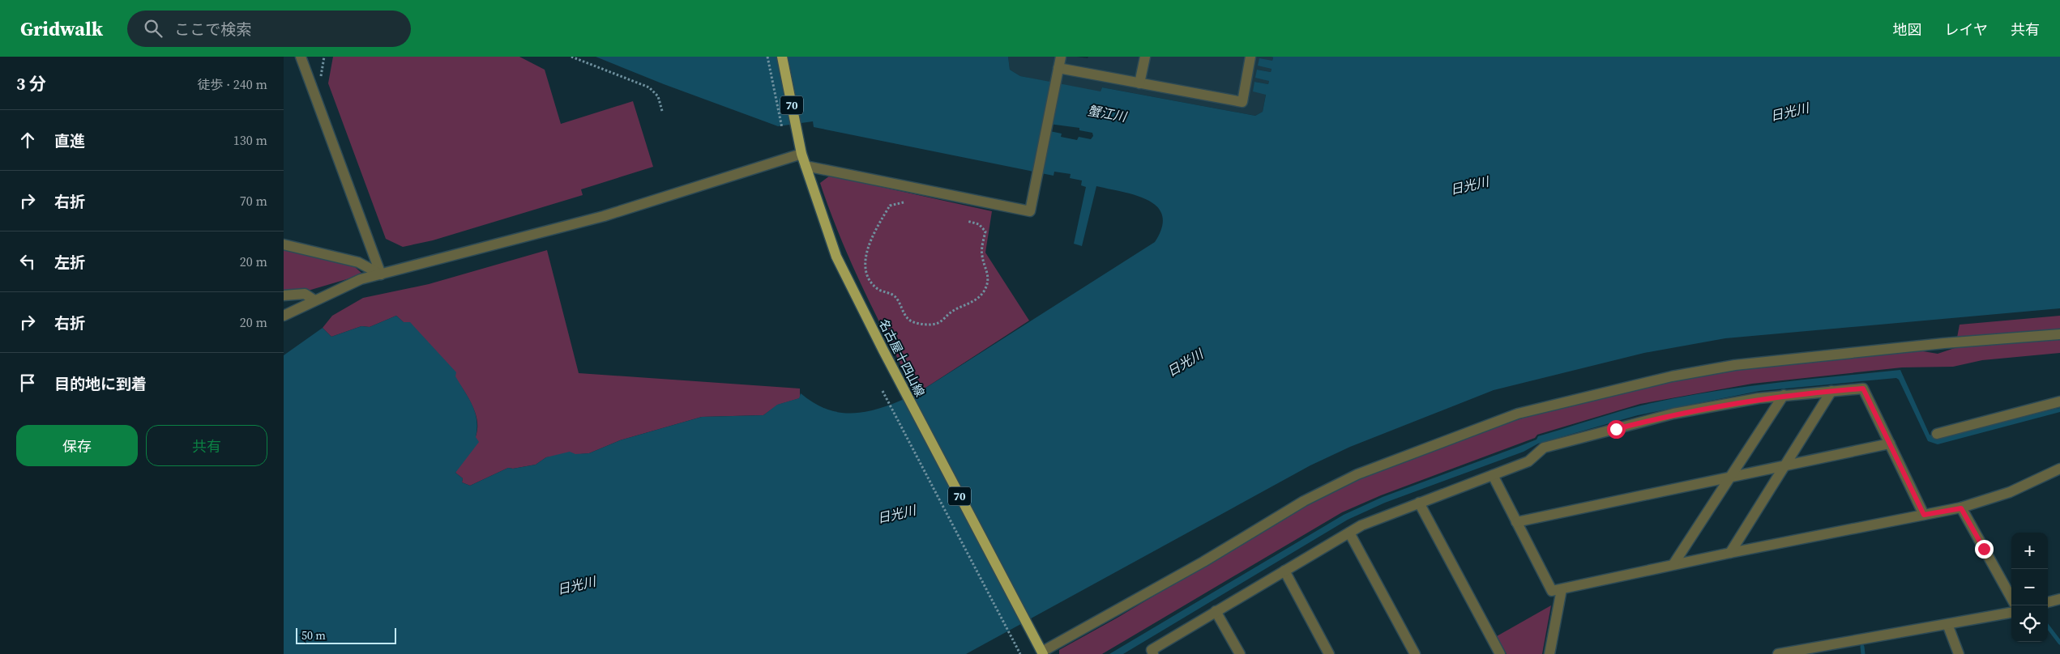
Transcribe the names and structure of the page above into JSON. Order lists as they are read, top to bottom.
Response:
{
  "streets": {
    "main road": ["70", "名古屋十四山線"]
  },
  "water": ["日光川", "蟹江川"],
  "scale_bar": "50 m",
  "page": {
    "header": "Gridwalk",
    "search": "ここで検索",
    "nav": ["地図", "レイヤ", "共有"],
    "heading": ["3 分", "徒歩 · 240 m"],
    "list": [
      ["直進", "130 m"],
      ["右折", "70 m"],
      ["左折", "20 m"],
      ["右折", "20 m"],
      "目的地に到着"
    ],
    "buttons": ["保存", "共有"],
    "map_buttons": ["+", "−"],
    "scale": "50 m"
  }
}
